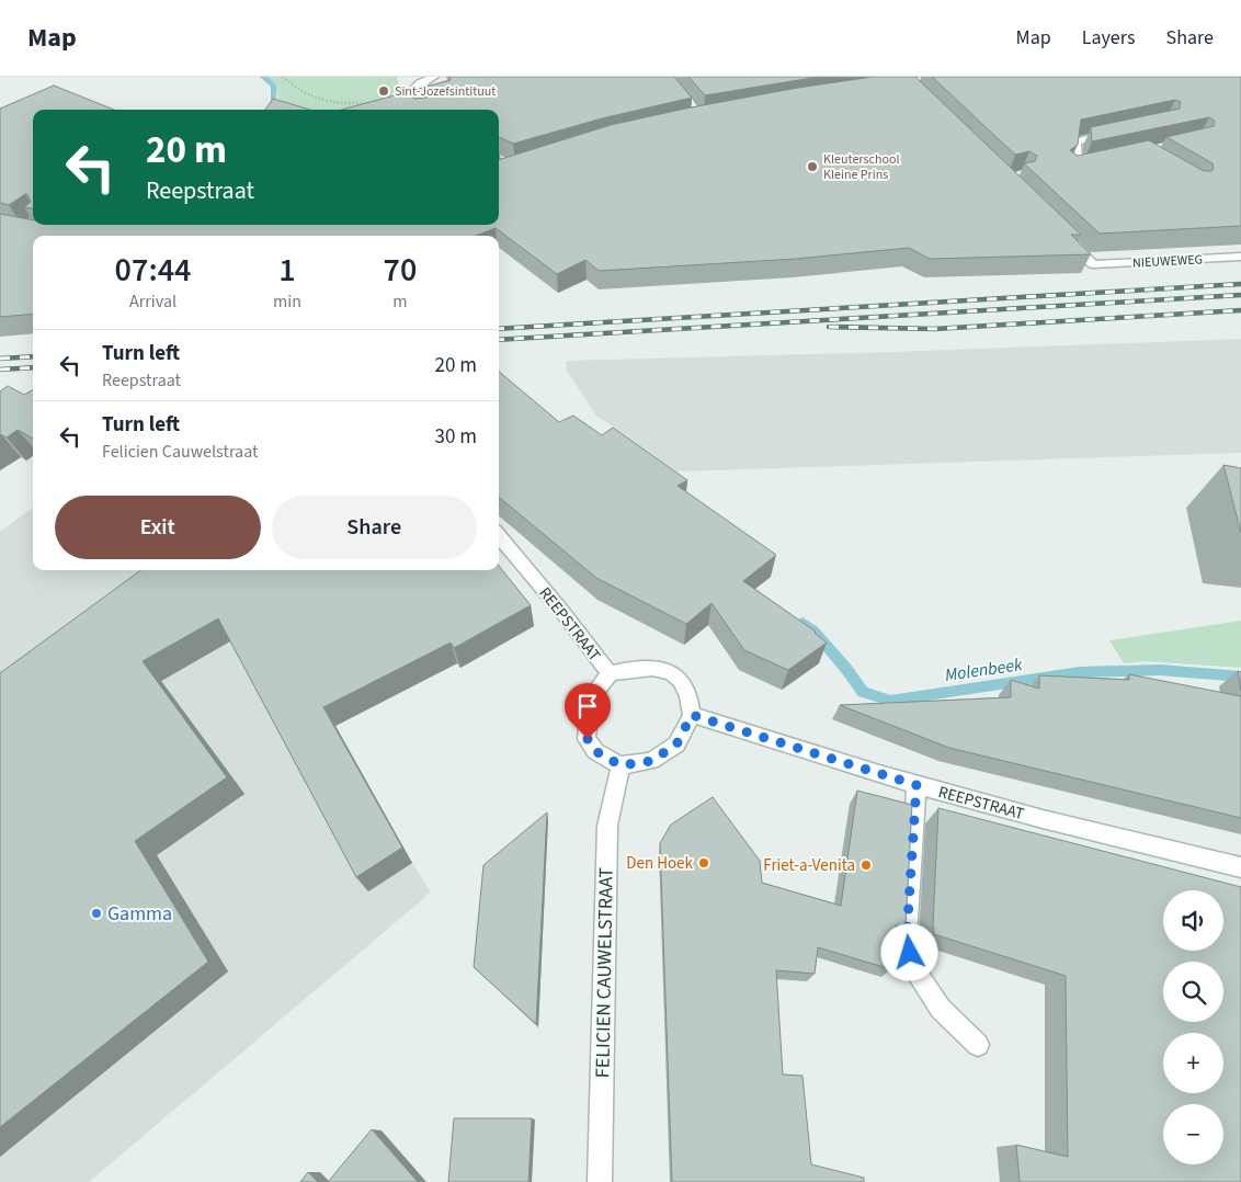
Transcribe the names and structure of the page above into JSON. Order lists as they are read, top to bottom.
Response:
{
  "streets": {
    "street": ["NIEUWEWEG", "REEPSTRAAT", "FELICIEN CAUWELSTRAAT"]
  },
  "crossings": [
    ["REEPSTRAAT", "FELICIEN CAUWELSTRAAT"]
  ],
  "water": ["Molenbeek"],
  "places": [
    "Sint-Jozefsintituut",
    "Kleuterschool Kleine Prins",
    "Den Hoek",
    "Friet-a-Venita",
    "Gamma"
  ],
  "page": {
    "header": "Map",
    "nav": ["Map", "Layers", "Share"],
    "turn": ["20 m", "Reepstraat"],
    "eta": [
      "07:44",
      "Arrival",
      "1",
      "min",
      "70",
      "m"
    ],
    "list": [
      {
        "name": "Turn left",
        "note": "Reepstraat",
        "value": "20 m"
      },
      {
        "name": "Turn left",
        "note": "Felicien Cauwelstraat",
        "value": "30 m"
      }
    ],
    "buttons": ["Exit", "Share"],
    "map_buttons": ["+", "−"]
  }
}
